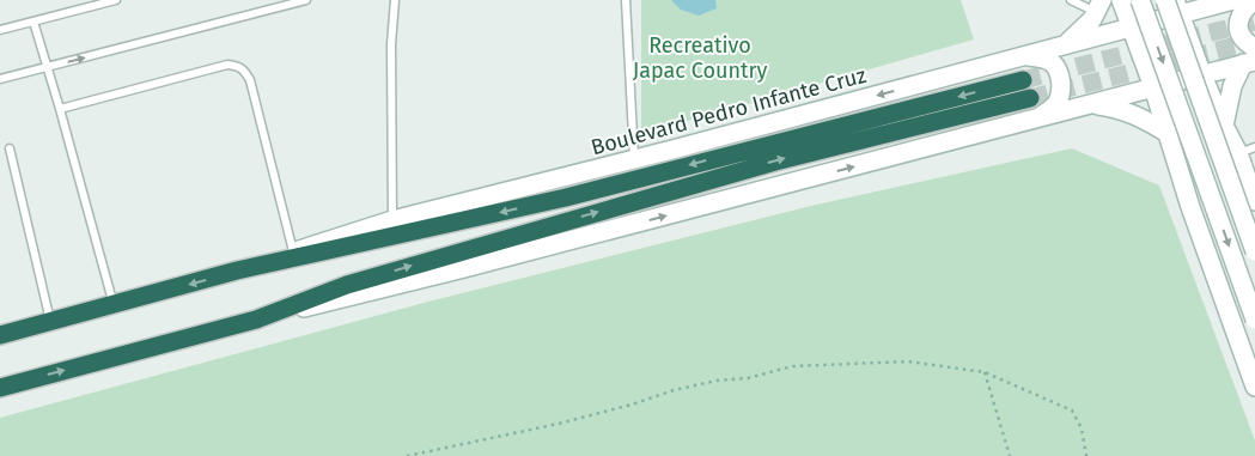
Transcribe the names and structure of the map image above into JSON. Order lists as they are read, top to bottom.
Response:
{
  "streets": {
    "highway": ["Boulevard Pedro Infante Cruz"]
  },
  "parks": ["Recreativo Japac Country"]
}
